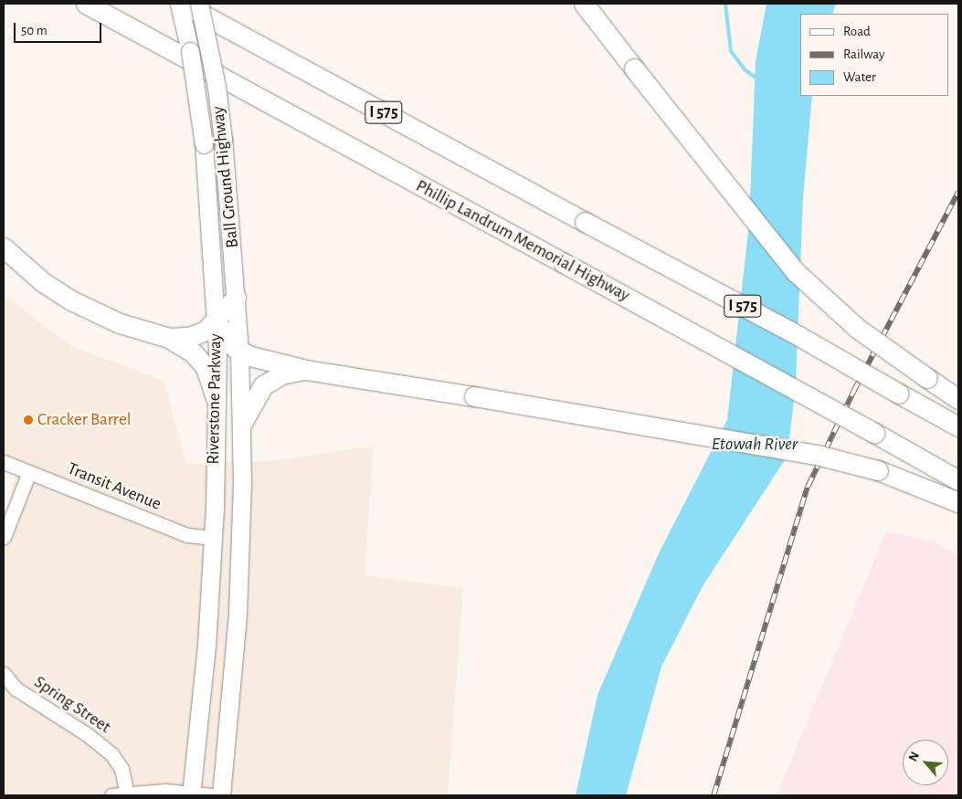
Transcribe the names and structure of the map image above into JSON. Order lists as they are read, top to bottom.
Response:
{
  "streets": {
    "highway": ["I 575", "Phillip Landrum Memorial Highway"],
    "main road": ["Ball Ground Highway", "Riverstone Parkway"],
    "street": ["Transit Avenue", "Spring Street"]
  },
  "crossings": [
    ["Ball Ground Highway", "Riverstone Parkway"],
    ["Riverstone Parkway", "Transit Avenue"]
  ],
  "water": ["Etowah River"],
  "places": ["Cracker Barrel"],
  "legend": ["Road", "Railway", "Water"],
  "scale_bar": "50 m",
  "north": "top left"
}
